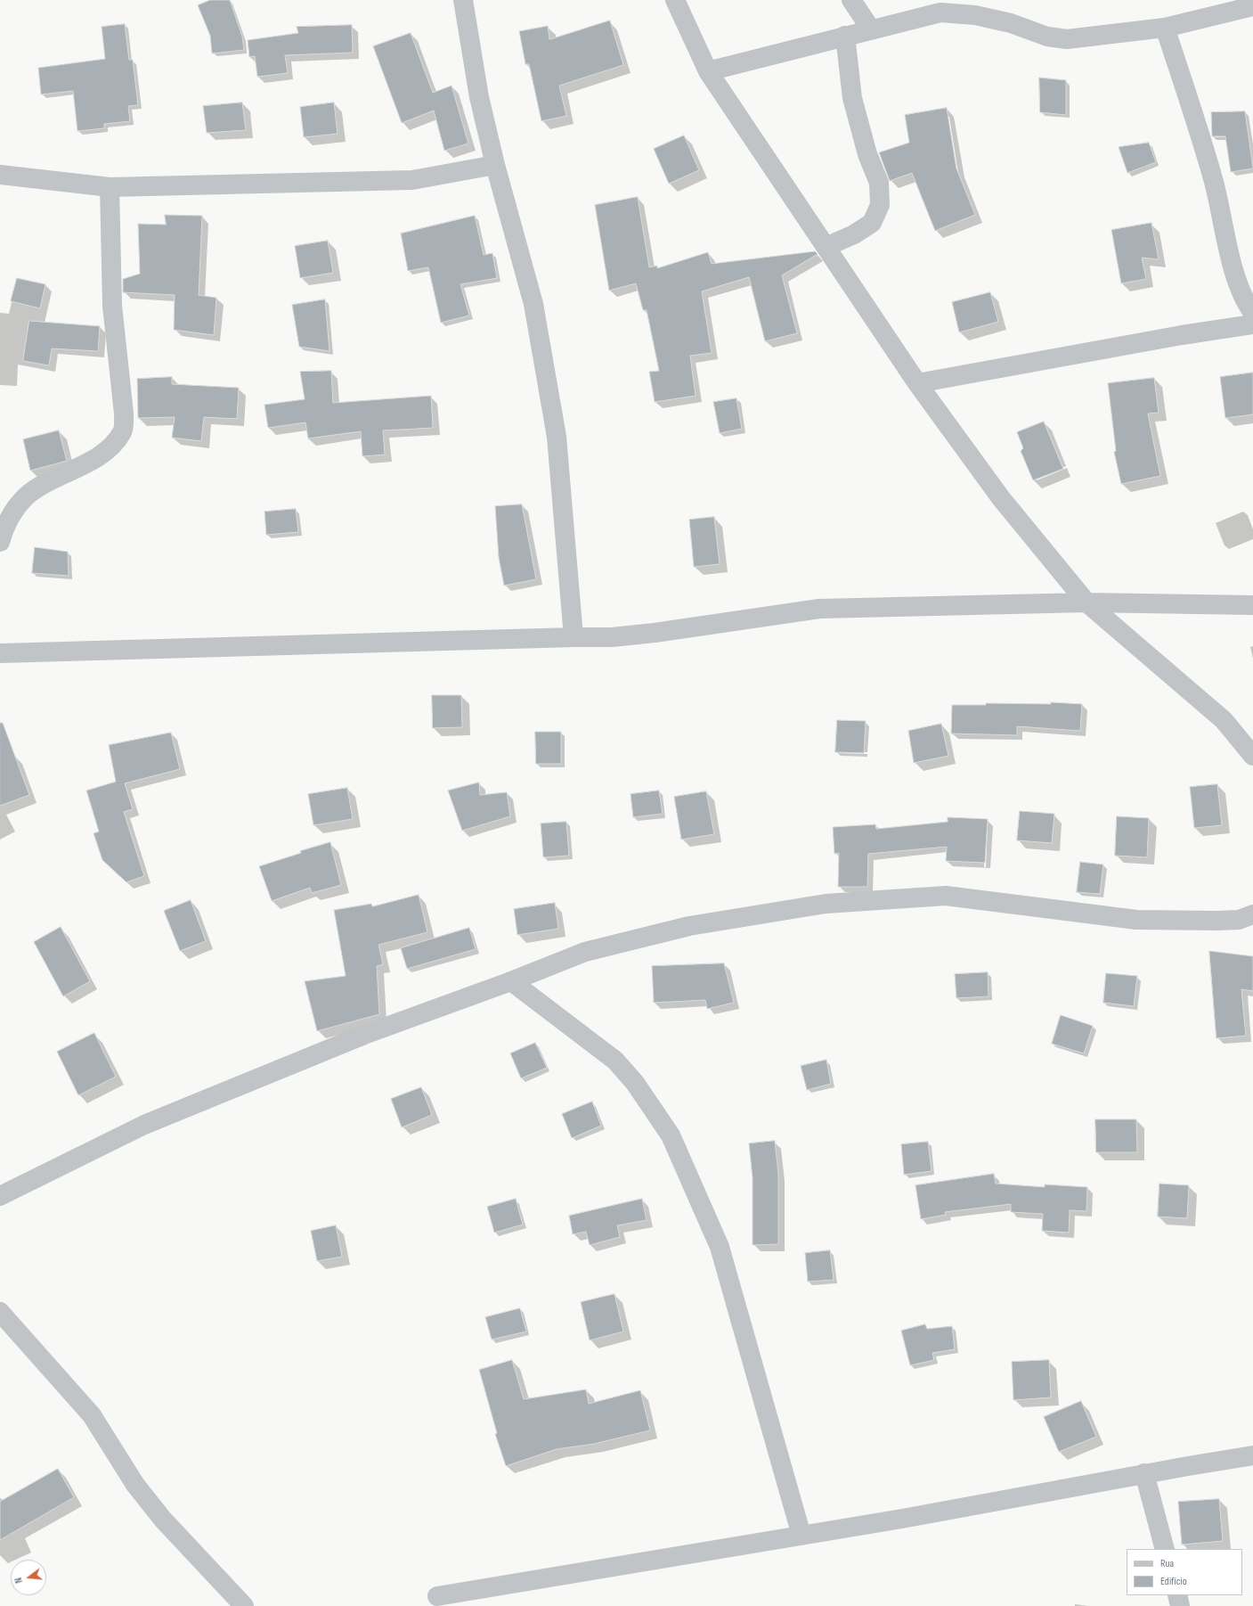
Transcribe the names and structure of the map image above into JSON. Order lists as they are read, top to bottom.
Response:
{
  "legend": ["Rua", "Edifício"],
  "north": "left"
}
